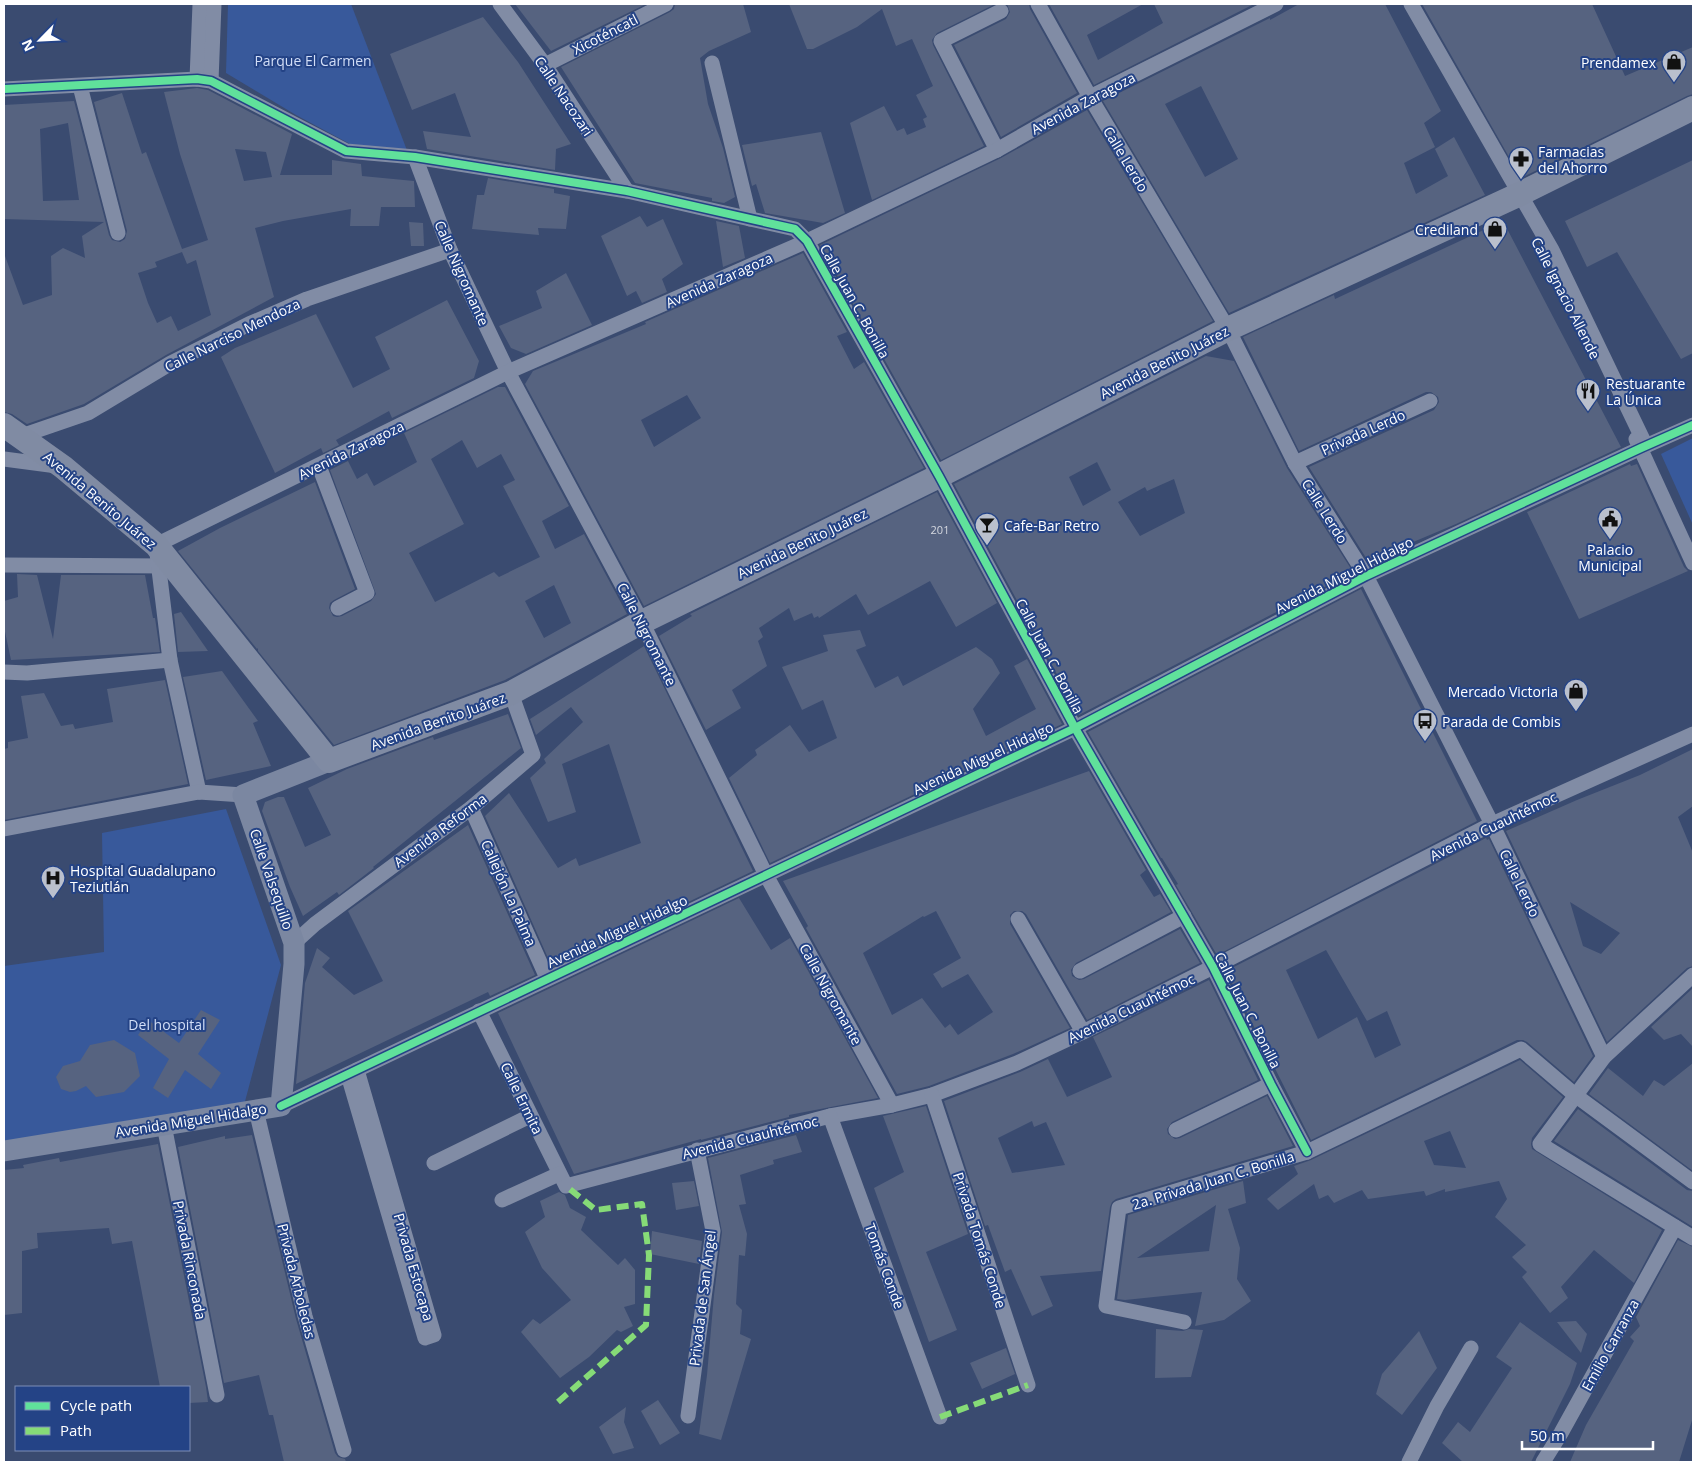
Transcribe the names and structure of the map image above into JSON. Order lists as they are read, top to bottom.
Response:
{
  "streets": {
    "main road": ["Avenida Benito Juárez", "Avenida Miguel Hidalgo", "Calle Valsequillo"],
    "street": [
      "Xicoténcatl",
      "Calle Nacozari",
      "Avenida Zaragoza",
      "Calle Lerdo",
      "Calle Nigromante",
      "Calle Juan C. Bonilla",
      "Calle Narciso Mendoza",
      "Privada Lerdo",
      "Avenida Cuauhtémoc",
      "Avenida Reforma",
      "Callejón La Palma",
      "Calle Ermita",
      "2a. Privada Juan C. Bonilla",
      "Privada Tomás Conde",
      "Privada Rinconada",
      "Tomás Conde",
      "Privada Estocapa",
      "Privada Arboledas",
      "Privada de San Ángel",
      "Emilio Carranza"
    ]
  },
  "crossings": [
    ["Xicoténcatl", "Calle Nacozari"],
    ["Avenida Zaragoza", "Calle Lerdo"],
    ["Avenida Zaragoza", "Calle Nigromante"],
    ["Avenida Zaragoza", "Calle Juan C. Bonilla"],
    ["Avenida Zaragoza", "Avenida Benito Juárez"],
    ["Calle Lerdo", "Avenida Benito Juárez"],
    ["Calle Lerdo", "Privada Lerdo"],
    ["Calle Lerdo", "Avenida Miguel Hidalgo"],
    ["Calle Lerdo", "Avenida Cuauhtémoc"],
    ["Calle Nigromante", "Calle Narciso Mendoza"],
    ["Calle Nigromante", "Avenida Benito Juárez"],
    ["Calle Nigromante", "Avenida Miguel Hidalgo"],
    ["Calle Nigromante", "Avenida Cuauhtémoc"],
    ["Calle Juan C. Bonilla", "Avenida Benito Juárez"],
    ["Calle Juan C. Bonilla", "Avenida Miguel Hidalgo"],
    ["Calle Juan C. Bonilla", "Avenida Cuauhtémoc"],
    ["Calle Juan C. Bonilla", "2a. Privada Juan C. Bonilla"],
    ["Calle Narciso Mendoza", "Avenida Benito Juárez"],
    ["Avenida Benito Juárez", "Avenida Reforma"],
    ["Avenida Miguel Hidalgo", "Calle Valsequillo"],
    ["Avenida Miguel Hidalgo", "Callejón La Palma"],
    ["Avenida Miguel Hidalgo", "Calle Ermita"],
    ["Avenida Miguel Hidalgo", "Privada Rinconada"],
    ["Avenida Miguel Hidalgo", "Privada Estocapa"],
    ["Avenida Miguel Hidalgo", "Privada Arboledas"],
    ["Avenida Cuauhtémoc", "Calle Ermita"],
    ["Avenida Cuauhtémoc", "Privada Tomás Conde"],
    ["Avenida Cuauhtémoc", "Tomás Conde"],
    ["Avenida Cuauhtémoc", "Privada de San Ángel"],
    ["Avenida Reforma", "Calle Valsequillo"],
    ["Avenida Reforma", "Callejón La Palma"]
  ],
  "parks": ["Parque El Carmen", "Del hospital"],
  "places": {
    "shop": ["Prendamex", "Crediland", "Mercado Victoria"],
    "pharmacy": ["Farmacias del Ahorro"],
    "restaurant": ["Restuarante La Única"],
    "public building": ["Palacio Municipal"],
    "bar": ["Cafe-Bar Retro"],
    "bus stop": ["Parada de Combis"],
    "hospital": ["Hospital Guadalupano Teziutlán"]
  },
  "house_numbers": ["201"],
  "legend": ["Cycle path", "Path"],
  "scale_bar": "50 m",
  "north": "bottom left"
}
